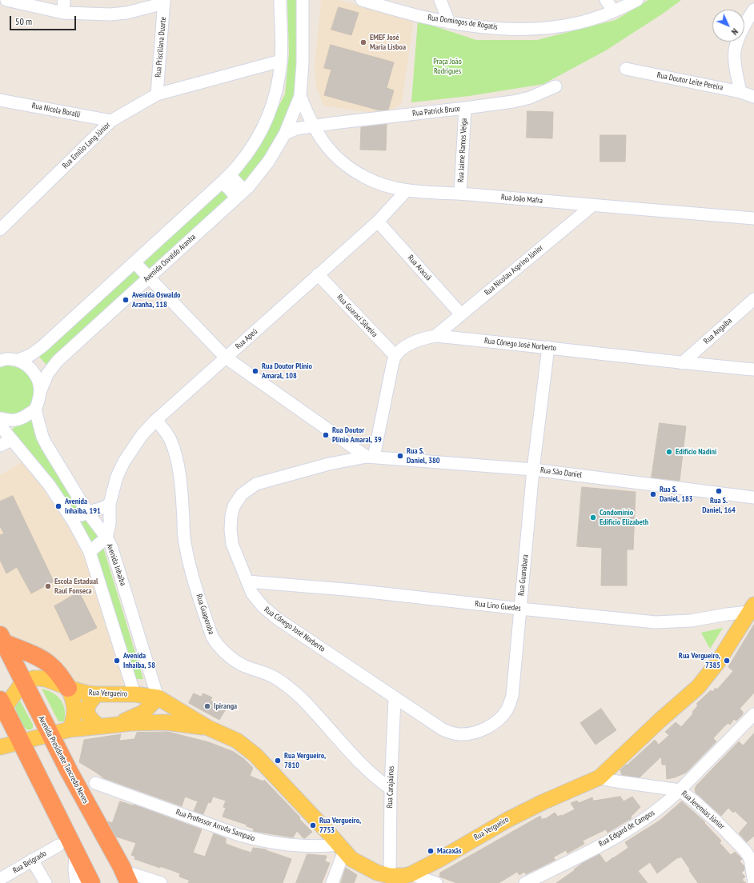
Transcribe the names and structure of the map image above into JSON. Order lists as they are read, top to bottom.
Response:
{
  "streets": {
    "highway": ["Avenida Presidente Tancredo Neves"],
    "main road": ["Rua Vergueiro"],
    "street": [
      "Rua Domingos de Rogatis",
      "Rua Prisciliana Duarte",
      "Rua Doutor Leite Pereira",
      "Rua Nicola Boralli",
      "Rua Patrick Bruce",
      "Rua Emílio Lang Júnior",
      "Rua Jaime Ramos Veiga",
      "Rua João Mafra",
      "Avenida Osvaldo Aranha",
      "Rua Aracuã",
      "Rua Nicolau Asprino Júnior",
      "Rua Guaraci Silveira",
      "Rua Angaíba",
      "Rua Apeú",
      "Rua Cônego José Norberto",
      "Rua São Daniel",
      "Avenida Inhaíba",
      "Rua Guanabara",
      "Rua Lino Guedes",
      "Rua Guaperoba",
      "Rua Carajaúnas",
      "Rua Jeremias Júnior",
      "Rua Professor Arruda Sampaio",
      "Rua Edgard de Campos",
      "Rua Belgrado"
    ]
  },
  "crossings": [
    ["Rua Prisciliana Duarte", "Rua Emílio Lang Júnior"],
    ["Rua Nicola Boralli", "Rua Emílio Lang Júnior"],
    ["Rua Patrick Bruce", "Rua Jaime Ramos Veiga"],
    ["Rua Patrick Bruce", "Rua João Mafra"],
    ["Rua Jaime Ramos Veiga", "Rua João Mafra"],
    ["Rua João Mafra", "Avenida Osvaldo Aranha"],
    ["Rua João Mafra", "Rua Nicolau Asprino Júnior"],
    ["Rua João Mafra", "Rua Apeú"],
    ["Avenida Osvaldo Aranha", "Avenida Inhaíba"],
    ["Rua Aracuã", "Rua Nicolau Asprino Júnior"],
    ["Rua Aracuã", "Rua Apeú"],
    ["Rua Nicolau Asprino Júnior", "Rua Cônego José Norberto"],
    ["Rua Guaraci Silveira", "Rua Apeú"],
    ["Rua Guaraci Silveira", "Rua Cônego José Norberto"],
    ["Rua Angaíba", "Rua Cônego José Norberto"],
    ["Rua Apeú", "Avenida Inhaíba"],
    ["Rua Apeú", "Rua Guaperoba"],
    ["Rua Cônego José Norberto", "Rua São Daniel"],
    ["Rua Cônego José Norberto", "Rua Guanabara"],
    ["Rua Cônego José Norberto", "Rua Lino Guedes"],
    ["Rua Cônego José Norberto", "Rua Carajaúnas"],
    ["Rua São Daniel", "Rua Guanabara"],
    ["Avenida Inhaíba", "Rua Vergueiro"],
    ["Rua Guanabara", "Rua Lino Guedes"],
    ["Rua Guanabara", "Rua Carajaúnas"],
    ["Rua Lino Guedes", "Rua Vergueiro"],
    ["Rua Guaperoba", "Rua Carajaúnas"],
    ["Rua Vergueiro", "Avenida Presidente Tancredo Neves"],
    ["Rua Vergueiro", "Rua Carajaúnas"],
    ["Rua Vergueiro", "Rua Jeremias Júnior"],
    ["Rua Vergueiro", "Rua Professor Arruda Sampaio"],
    ["Rua Jeremias Júnior", "Rua Edgard de Campos"]
  ],
  "parks": ["Praça João Rodrigues"],
  "places": [
    "EMEF José Maria Lisboa",
    "Avenida Oswaldo Aranha, 118",
    "Rua Doutor Plínio Amaral, 108",
    "Rua Doutor Plínio Amaral, 39",
    "Edifício Nadini",
    "Rua S. Daniel, 380",
    "Rua S. Daniel, 164",
    "Rua S. Daniel, 183",
    "Avenida Inhaiba, 191",
    "Condomínio Edifício Elizabeth",
    "Escola Estadual Raul Fonseca",
    "Avenida Inhaiba, 58",
    "Rua Vergueiro, 7385",
    "Ipiranga",
    "Rua Vergueiro, 7810",
    "Rua Vergueiro, 7753",
    "Macaxãs"
  ],
  "scale_bar": "50 m",
  "north": "bottom right"
}
